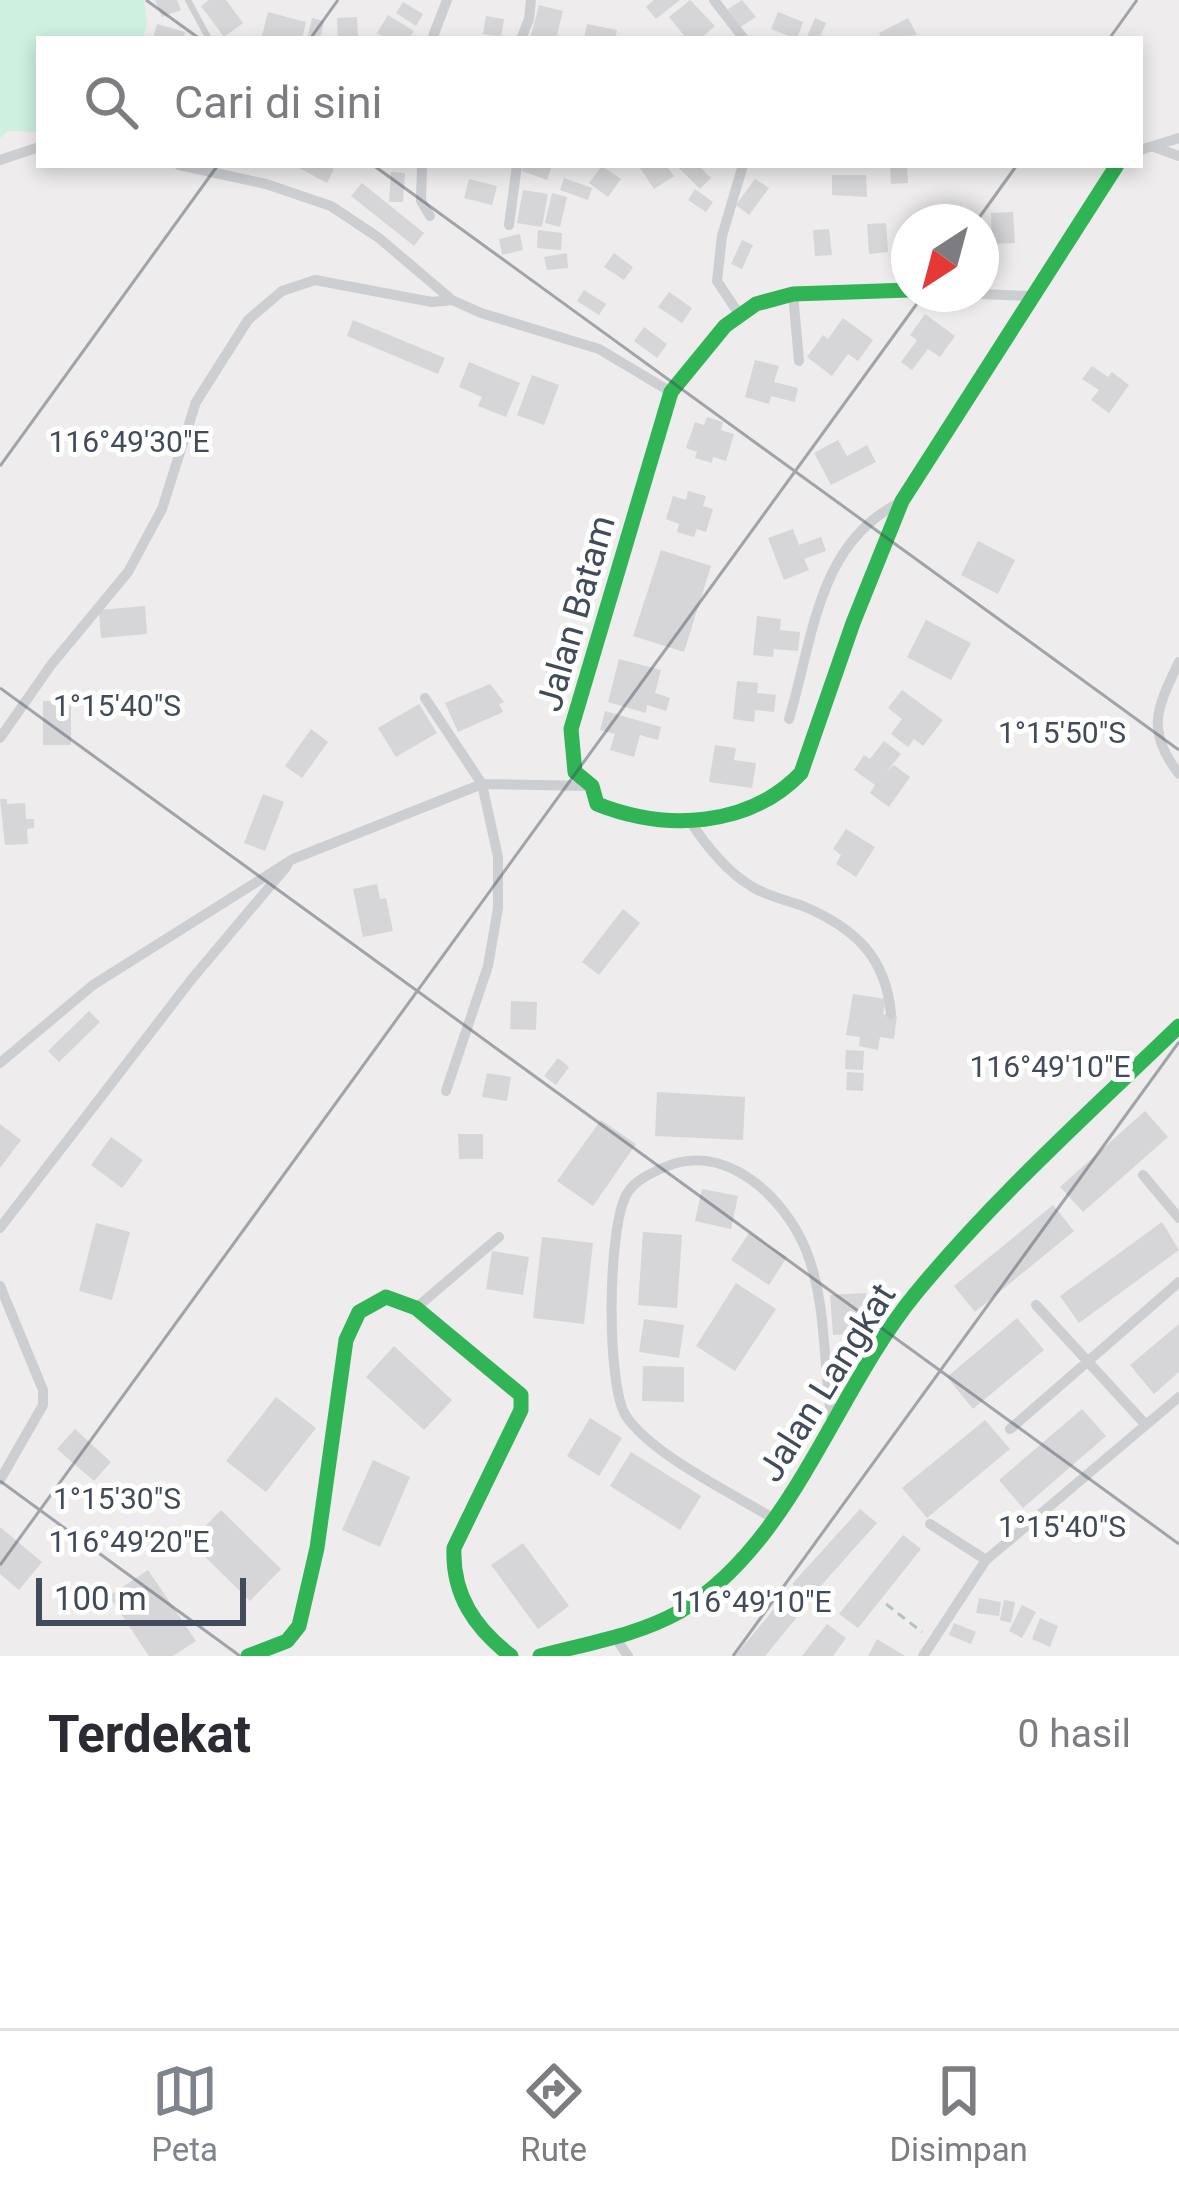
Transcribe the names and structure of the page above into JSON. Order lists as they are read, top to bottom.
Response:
{
  "streets": {
    "street": ["Jalan Batam", "Jalan Langkat"]
  },
  "scale_bar": "100 m",
  "north": "bottom left",
  "page": {
    "search": "Cari di sini",
    "scale": "100 m",
    "heading": ["Terdekat", "0 hasil"],
    "nav": ["Peta", "Rute", "Disimpan"]
  },
  "coordinates": [
    "116°49'30\"E",
    "1°15'40\"S",
    "1°15'50\"S",
    "116°49'10\"E",
    "1°15'30\"S",
    "116°49'20\"E"
  ]
}
